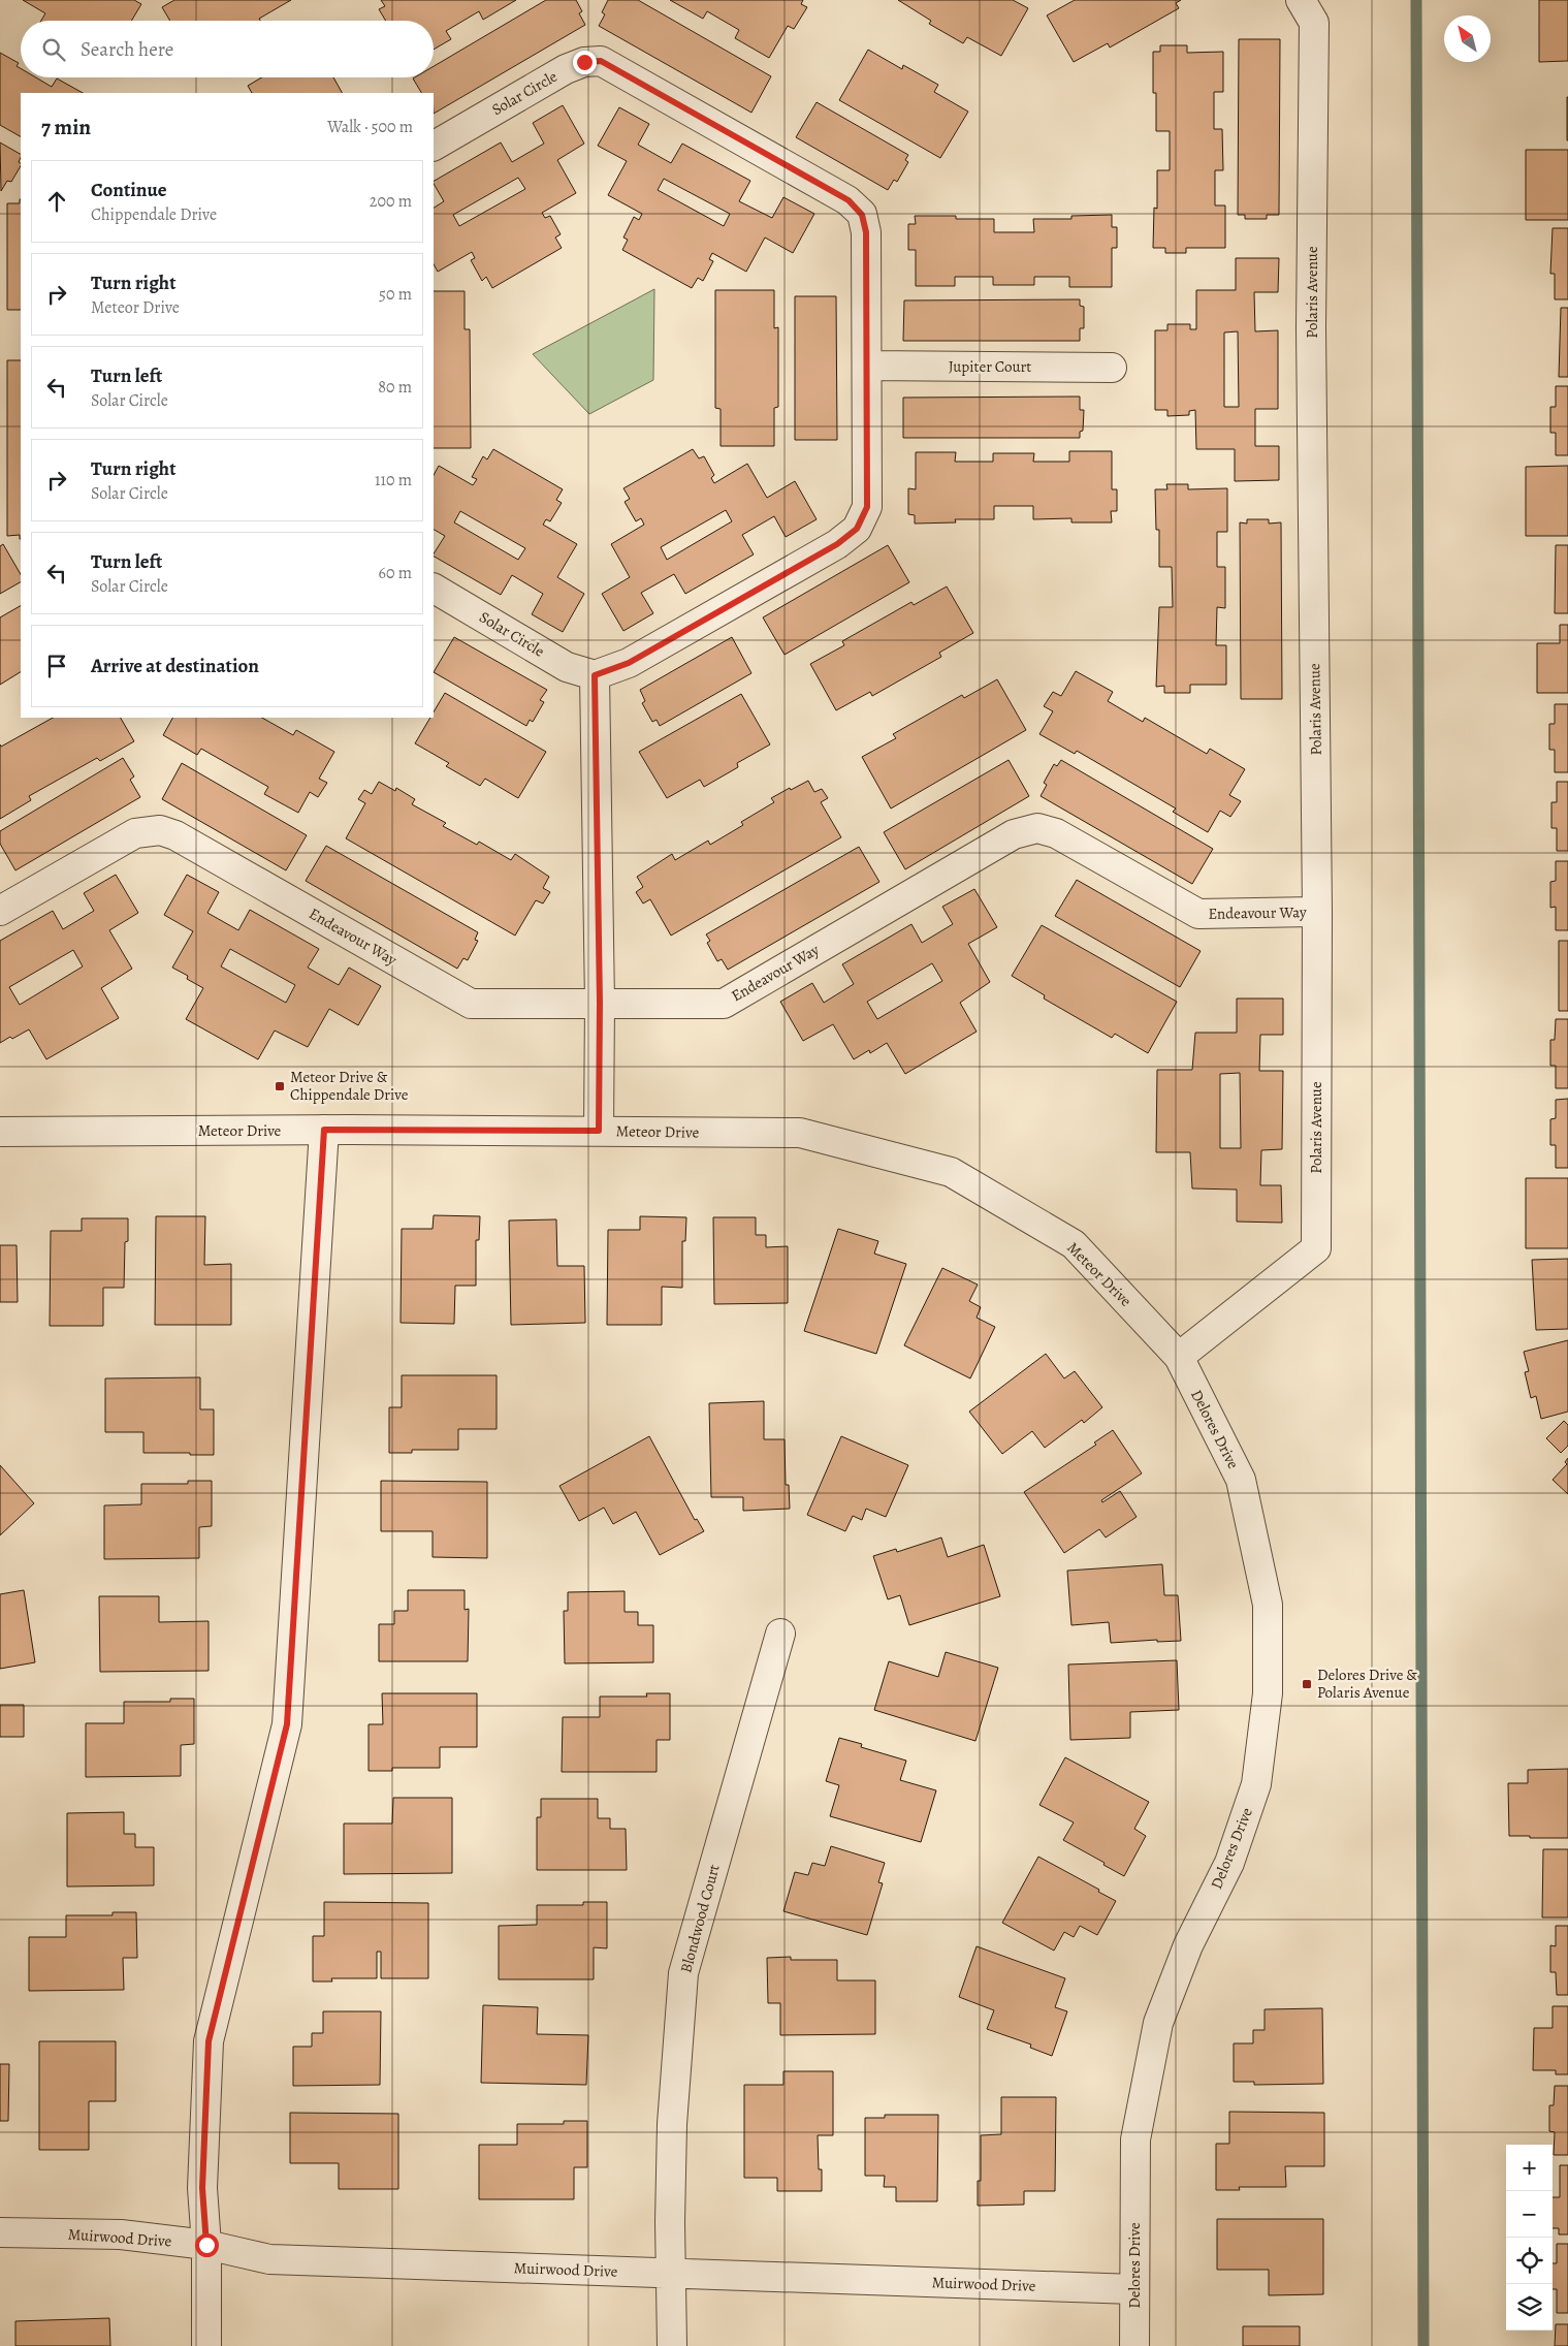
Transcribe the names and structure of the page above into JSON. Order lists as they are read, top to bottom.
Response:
{
  "streets": {
    "street": [
      "Solar Circle",
      "Polaris Avenue",
      "Jupiter Court",
      "Endeavour Way",
      "Meteor Drive",
      "Delores Drive",
      "Blondwood Court",
      "Muirwood Drive"
    ]
  },
  "crossings": [
    ["Solar Circle", "Jupiter Court"],
    ["Polaris Avenue", "Endeavour Way"],
    ["Polaris Avenue", "Meteor Drive"],
    ["Polaris Avenue", "Delores Drive"],
    ["Meteor Drive", "Delores Drive"],
    ["Delores Drive", "Muirwood Drive"],
    ["Blondwood Court", "Muirwood Drive"]
  ],
  "places": {
    "transit": ["Meteor Drive & Chippendale Drive", "Delores Drive & Polaris Avenue"]
  },
  "north": "top left",
  "page": {
    "search": "Search here",
    "heading": ["7 min", "Walk · 500 m"],
    "list": [
      ["Continue", "Chippendale Drive", "200 m"],
      ["Turn right", "Meteor Drive", "50 m"],
      ["Turn left", "Solar Circle", "80 m"],
      ["Turn right", "Solar Circle", "110 m"],
      ["Turn left", "Solar Circle", "60 m"],
      "Arrive at destination"
    ],
    "map_buttons": ["+", "−"]
  }
}
